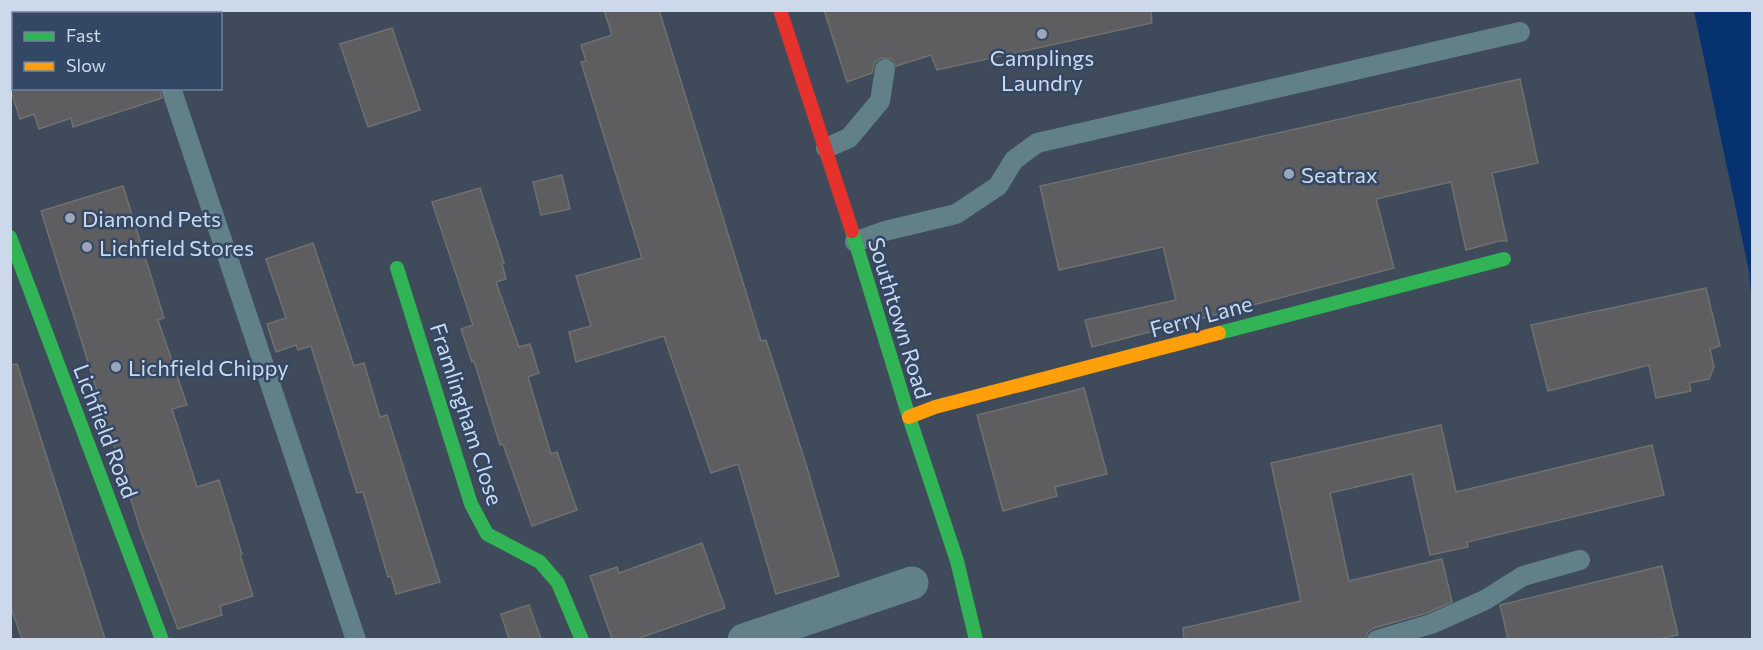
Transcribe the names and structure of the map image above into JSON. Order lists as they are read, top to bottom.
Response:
{
  "streets": {
    "street": [
      "Ferry Lane",
      "Southtown Road",
      "Framlingham Close",
      "Lichfield Road"
    ]
  },
  "crossings": [
    ["Ferry Lane", "Southtown Road"]
  ],
  "places": [
    "Camplings Laundry",
    "Seatrax",
    "Diamond Pets",
    "Lichfield Stores",
    "Lichfield Chippy"
  ],
  "legend": ["Fast", "Slow"]
}
